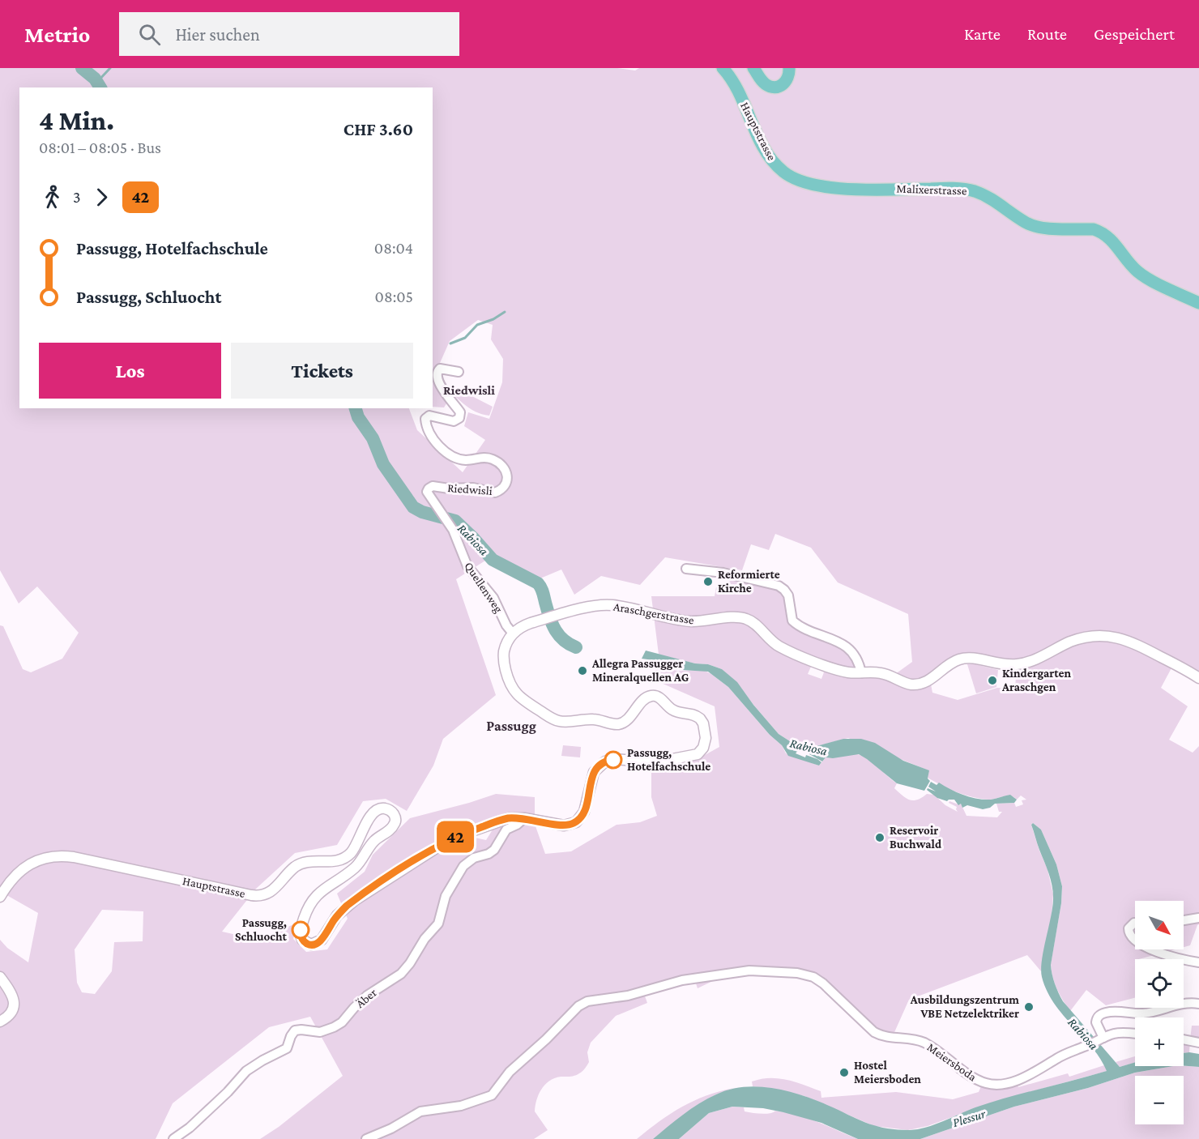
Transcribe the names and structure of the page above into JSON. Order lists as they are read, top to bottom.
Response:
{
  "streets": {
    "main road": ["Hauptstrasse", "Malixerstrasse"],
    "street": [
      "Riedwisli",
      "Quellenweg",
      "Araschgerstrasse",
      "Äber",
      "Meiersboda"
    ]
  },
  "crossings": [
    ["Hauptstrasse", "Malixerstrasse"],
    ["Hauptstrasse", "Quellenweg"],
    ["Hauptstrasse", "Araschgerstrasse"],
    ["Hauptstrasse", "Äber"],
    ["Riedwisli", "Quellenweg"],
    ["Quellenweg", "Araschgerstrasse"]
  ],
  "districts": ["Riedwisli", "Passugg"],
  "water": ["Rabiosa", "Plessur"],
  "places": [
    "Reformierte Kirche",
    "Allegra Passugger Mineralquellen AG",
    "Kindergarten Araschgen",
    "Passugg, Hotelfachschule",
    "Reservoir Buchwald",
    "Passugg, Schluocht",
    "Ausbildungszentrum VBE Netzelektriker",
    "Hostel Meiersboden"
  ],
  "lines": ["bus line 42"],
  "north": "bottom right",
  "page": {
    "header": "Metrio",
    "search": "Hier suchen",
    "nav": ["Karte", "Route", "Gespeichert"],
    "on_map": "42",
    "heading": ["4 Min.", "08:01 – 08:05 · Bus", "CHF 3.60"],
    "legs": ["3", "42"],
    "list": [
      {
        "name": "Passugg, Hotelfachschule",
        "value": "08:04"
      },
      {
        "name": "Passugg, Schluocht",
        "value": "08:05"
      }
    ],
    "buttons": ["Los", "Tickets"],
    "map_buttons": ["+", "−"]
  }
}
